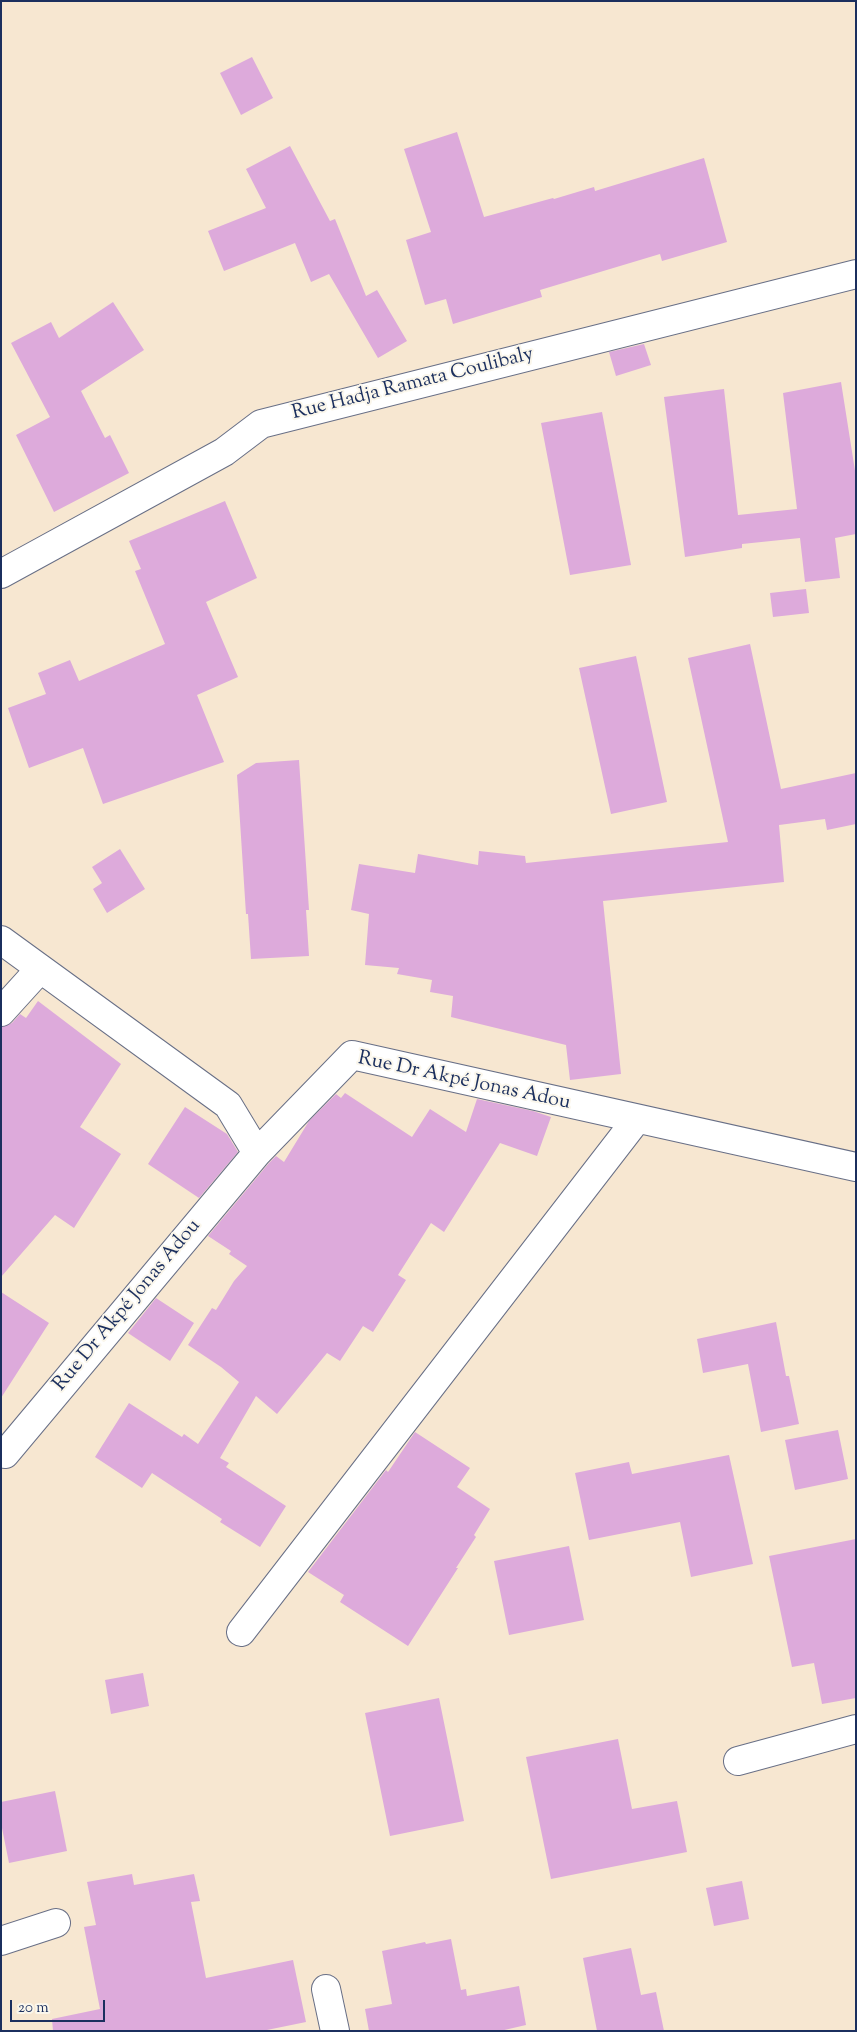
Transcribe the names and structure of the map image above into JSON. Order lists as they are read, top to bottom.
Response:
{
  "streets": {
    "street": ["Rue Hadja Ramata Coulibaly", "Rue Dr Akpé Jonas Adou"]
  },
  "scale_bar": "20 m"
}
